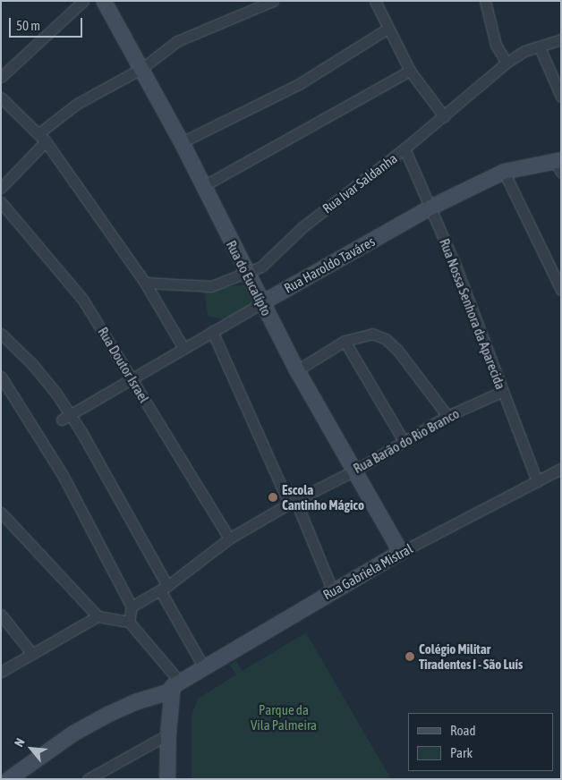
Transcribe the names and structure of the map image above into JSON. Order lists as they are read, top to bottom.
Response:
{
  "streets": {
    "street": [
      "Rua Ivar Saldanha",
      "Rua Haroldo Taváres",
      "Rua do Eucalípto",
      "Rua Nossa Senhora da Aparecida",
      "Rua Doutor Israel",
      "Rua Barão do Rio Branco",
      "Rua Gabriela Mistral"
    ]
  },
  "crossings": [
    ["Rua Ivar Saldanha", "Rua do Eucalípto"],
    ["Rua Ivar Saldanha", "Rua Nossa Senhora da Aparecida"],
    ["Rua Haroldo Taváres", "Rua do Eucalípto"],
    ["Rua Haroldo Taváres", "Rua Nossa Senhora da Aparecida"],
    ["Rua Haroldo Taváres", "Rua Doutor Israel"],
    ["Rua do Eucalípto", "Rua Barão do Rio Branco"],
    ["Rua do Eucalípto", "Rua Gabriela Mistral"],
    ["Rua Nossa Senhora da Aparecida", "Rua Barão do Rio Branco"],
    ["Rua Nossa Senhora da Aparecida", "Rua Gabriela Mistral"],
    ["Rua Doutor Israel", "Rua Barão do Rio Branco"]
  ],
  "parks": ["Parque da Vila Palmeira"],
  "places": ["Escola Cantinho Mágico", "Colégio Militar Tiradentes I - São Luís"],
  "legend": ["Road", "Park"],
  "scale_bar": "50 m",
  "north": "top left"
}
